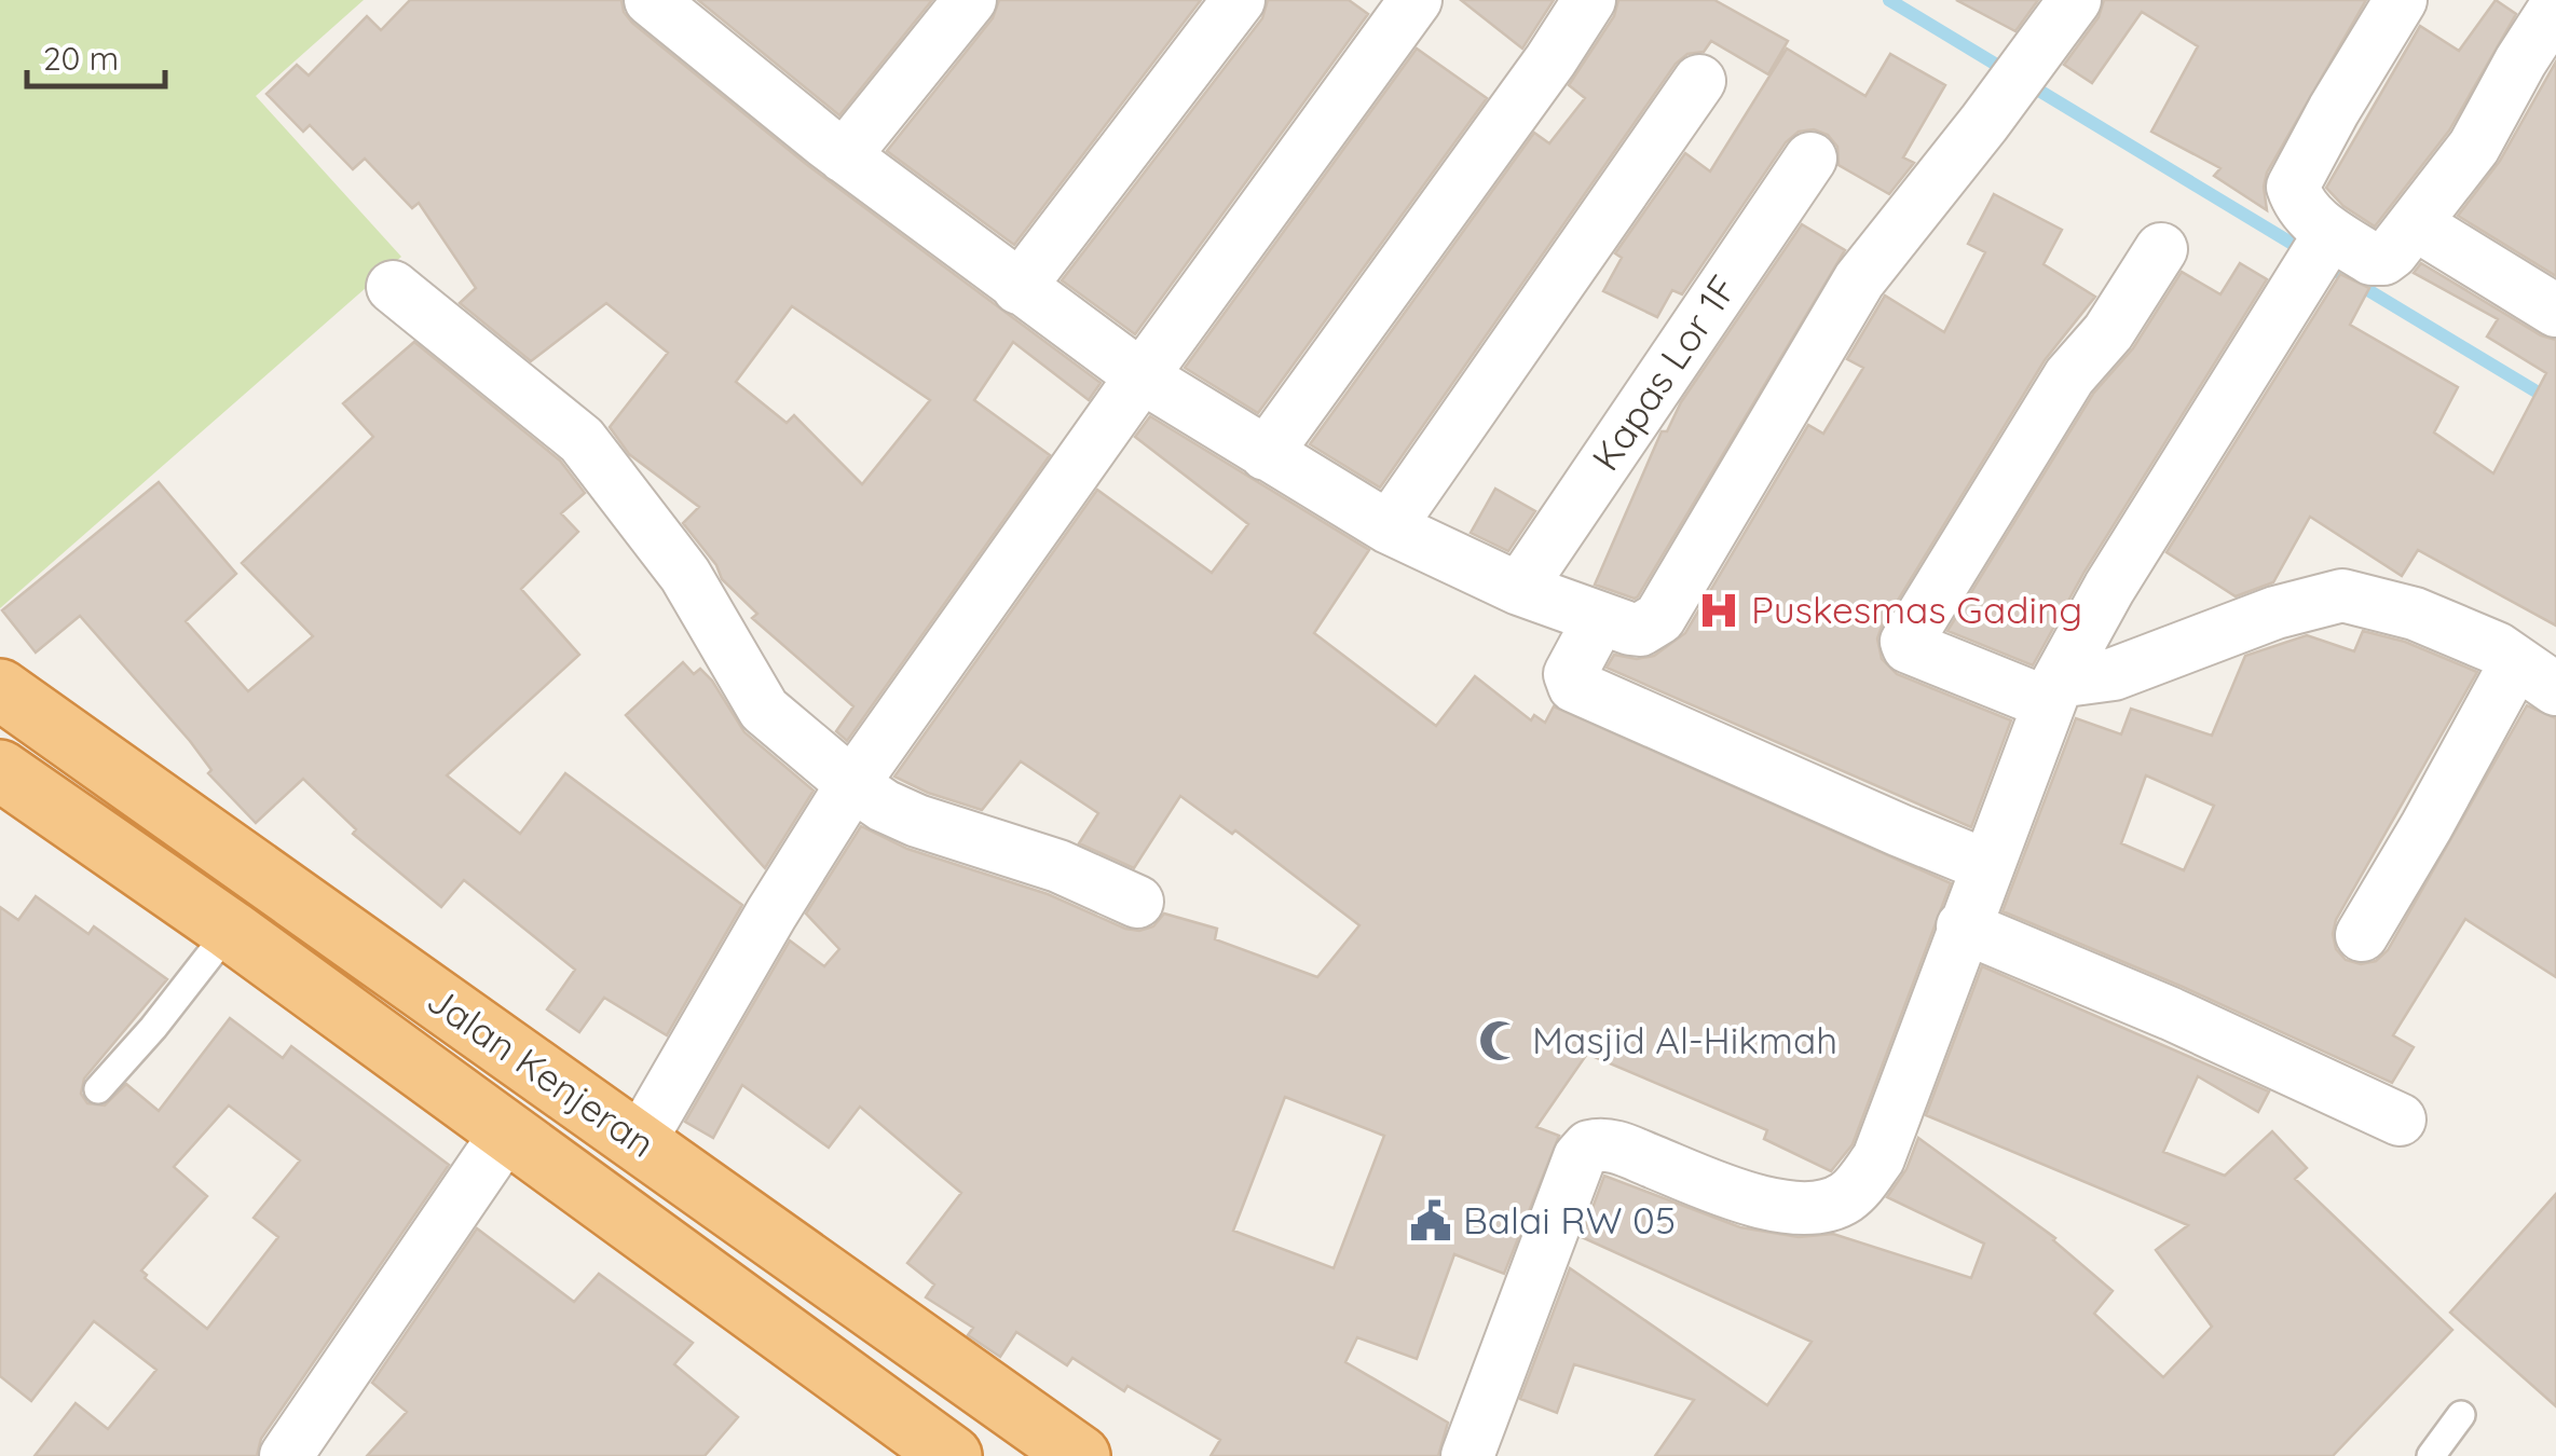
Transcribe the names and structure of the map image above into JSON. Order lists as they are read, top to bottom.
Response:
{
  "streets": {
    "highway": ["Jalan Kenjeran"],
    "street": ["Kapas Lor 1F"]
  },
  "places": {
    "hospital": ["Puskesmas Gading"],
    "mosque": ["Masjid Al-Hikmah"],
    "public building": ["Balai RW 05"]
  },
  "scale_bar": "20 m"
}
